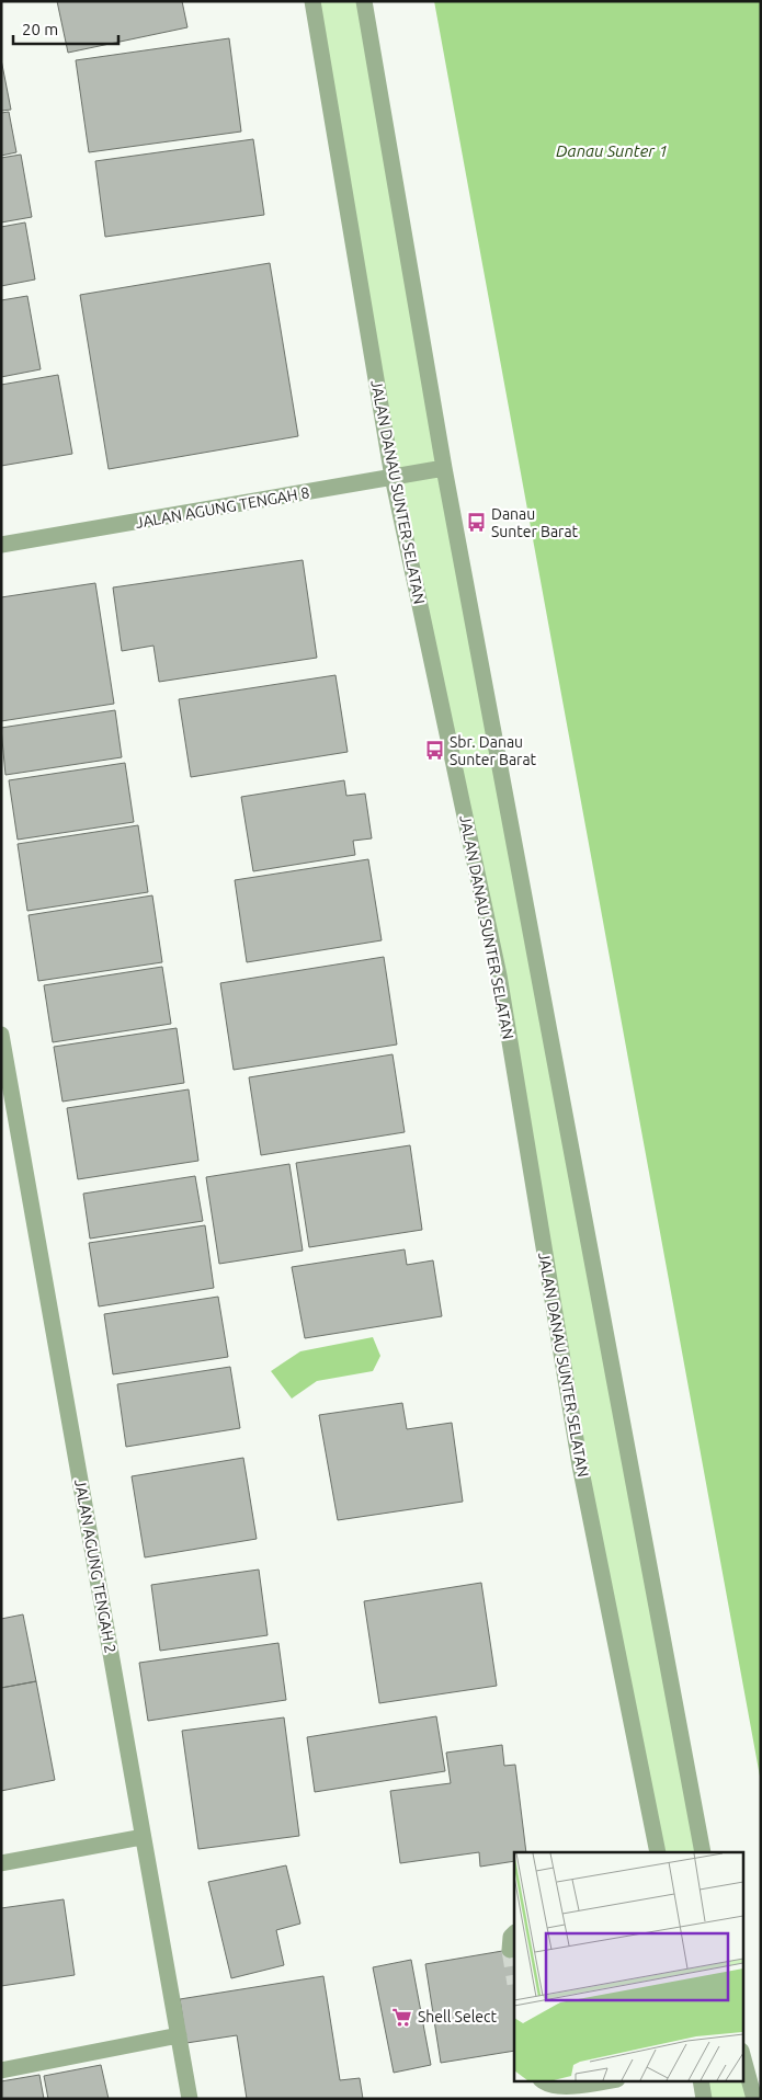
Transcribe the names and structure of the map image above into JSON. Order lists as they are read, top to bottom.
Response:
{
  "streets": {
    "street": ["JALAN DANAU SUNTER SELATAN", "JALAN AGUNG TENGAH 8", "JALAN AGUNG TENGAH 2"]
  },
  "crossings": [
    ["JALAN DANAU SUNTER SELATAN", "JALAN AGUNG TENGAH 8"]
  ],
  "water": ["Danau Sunter 1"],
  "places": {
    "bus stop": ["Danau Sunter Barat", "Sbr. Danau Sunter Barat"],
    "supermarket": ["Shell Select"]
  },
  "scale_bar": "20 m"
}
